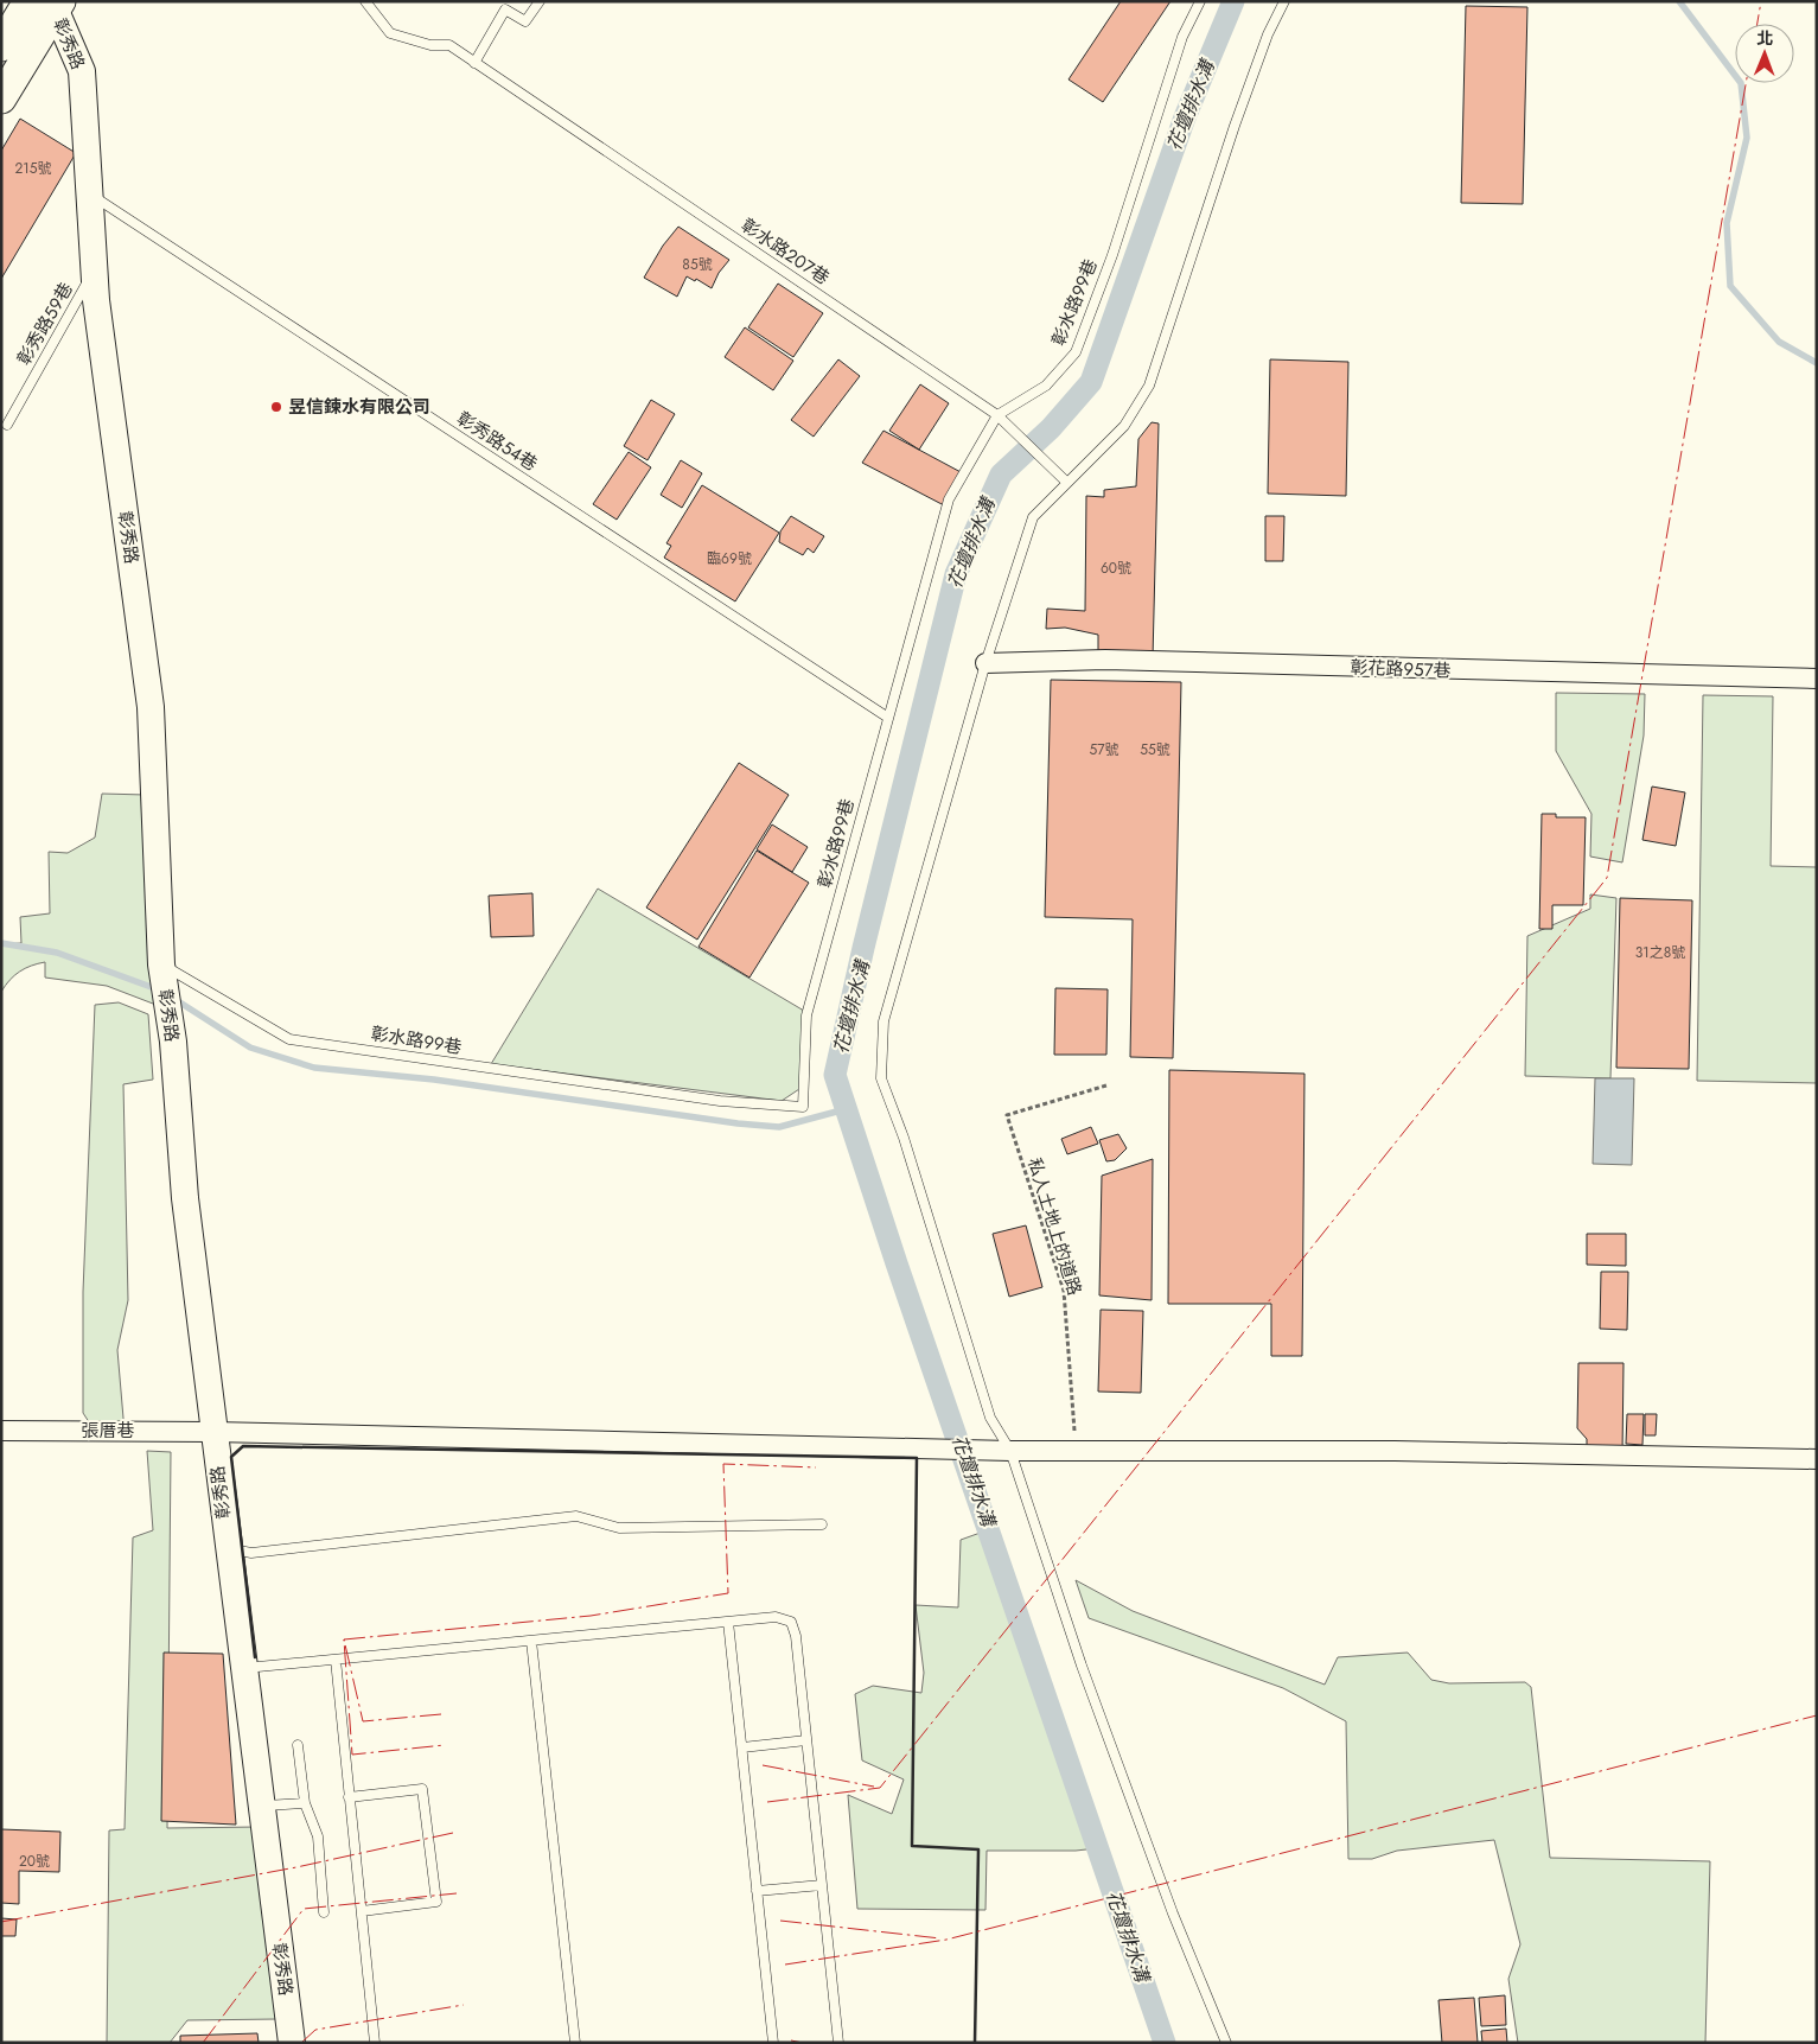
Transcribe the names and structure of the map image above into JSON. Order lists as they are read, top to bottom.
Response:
{
  "streets": {
    "street": ["彰秀路", "彰花路957巷", "張厝巷"],
    "lane": [
      "彰水路207巷",
      "彰水路99巷",
      "彰秀路59巷",
      "彰秀路54巷"
    ],
    "path": ["私人土地上的道路"]
  },
  "crossings": [
    ["彰秀路", "彰水路99巷"],
    ["彰秀路", "彰秀路59巷"],
    ["彰秀路", "彰秀路54巷"],
    ["彰秀路", "張厝巷"],
    ["彰水路207巷", "彰水路99巷"],
    ["彰水路99巷", "彰秀路54巷"],
    ["私人土地上的道路", "張厝巷"]
  ],
  "water": ["花壇排水溝"],
  "places": ["昱信鍊水有限公司"],
  "house_numbers": [
    "215號",
    "85號",
    "臨69號",
    "60號",
    "57號",
    "55號",
    "31之8號",
    "20號"
  ],
  "north": "top"
}
